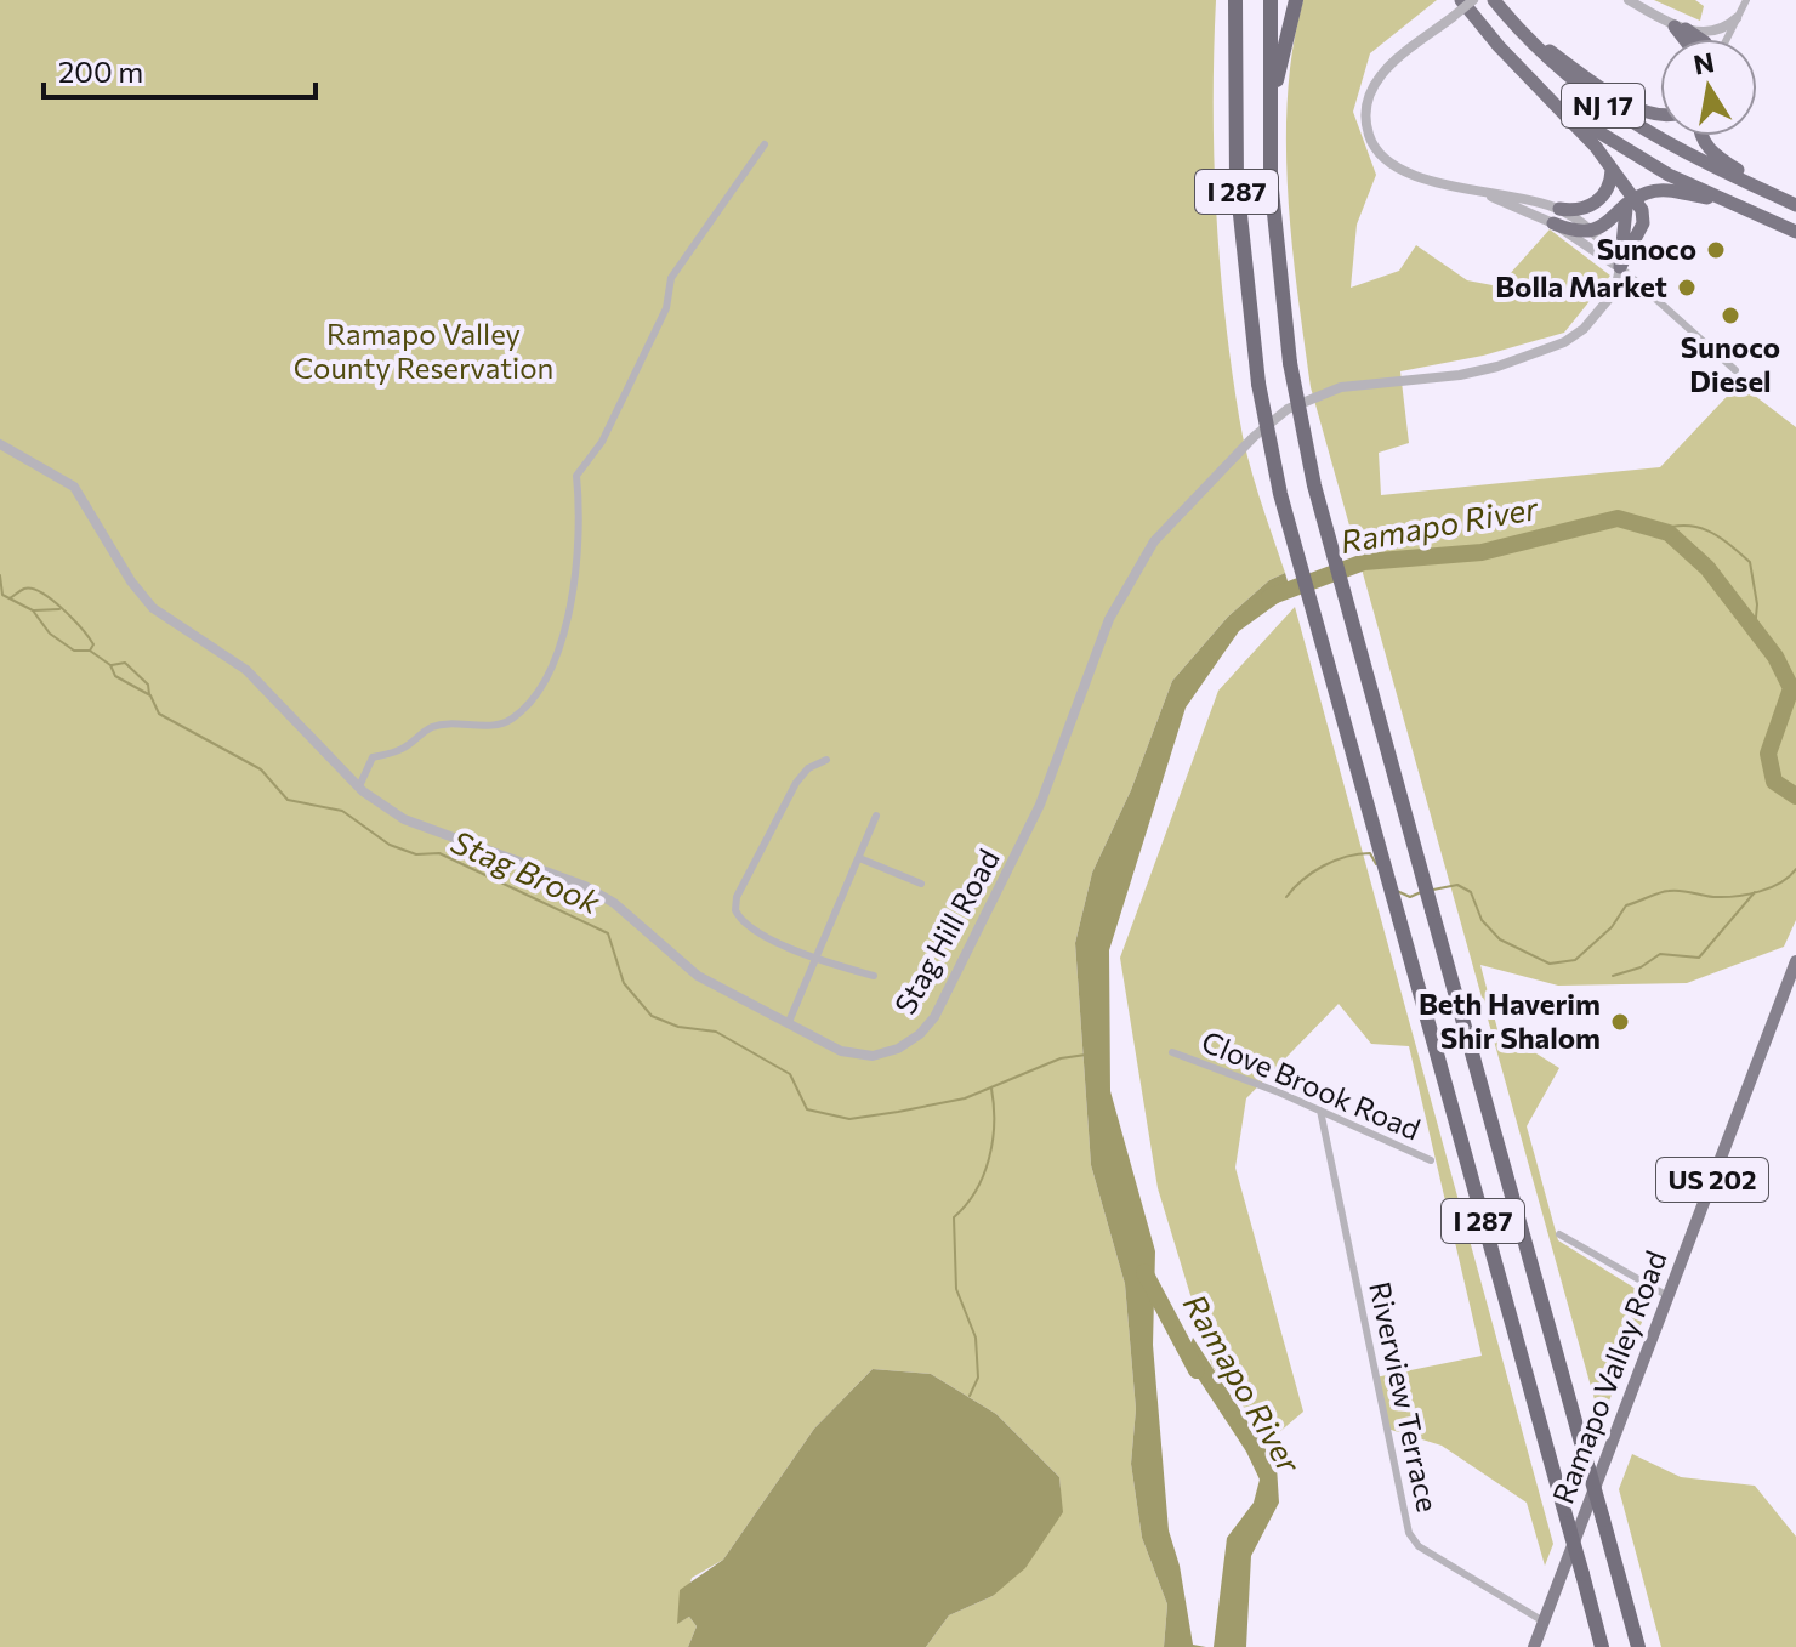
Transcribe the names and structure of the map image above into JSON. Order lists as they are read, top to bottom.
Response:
{
  "streets": {
    "highway": ["NJ 17", "I 287"],
    "main road": ["US 202", "Ramapo Valley Road"],
    "street": ["Stag Hill Road", "Clove Brook Road", "Riverview Terrace"]
  },
  "crossings": [
    ["Clove Brook Road", "Riverview Terrace"],
    ["Ramapo Valley Road", "Riverview Terrace"]
  ],
  "water": ["Ramapo River", "Stag Brook"],
  "parks": ["Ramapo Valley County Reservation"],
  "places": [
    "Sunoco",
    "Bolla Market",
    "Sunoco Diesel",
    "Beth Haverim Shir Shalom"
  ],
  "scale_bar": "200 m",
  "north": "top"
}
